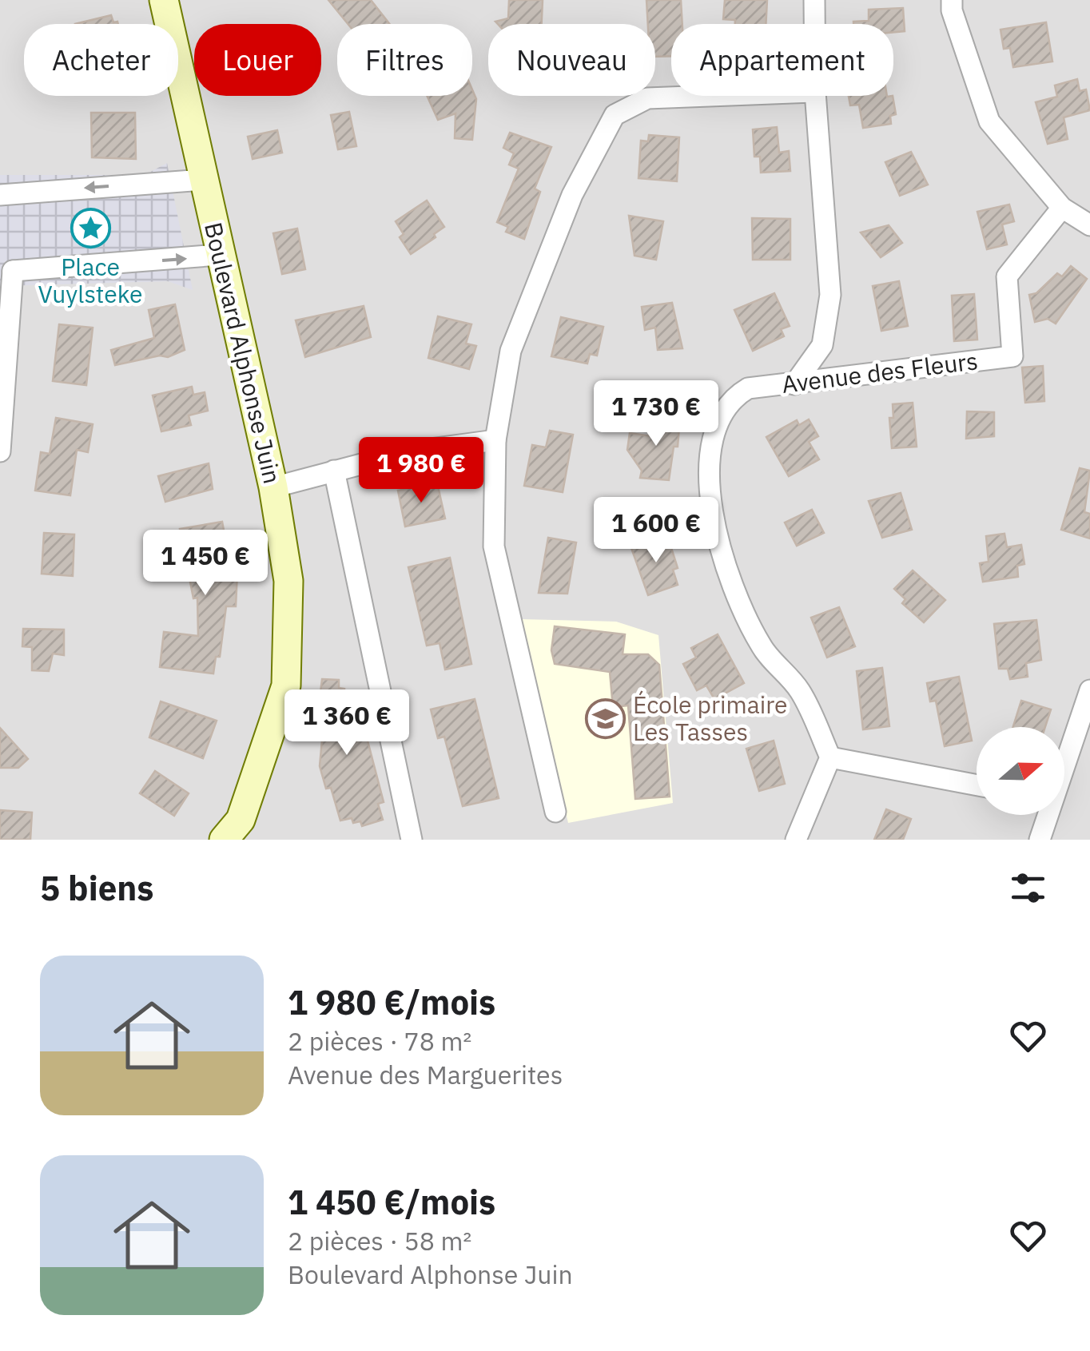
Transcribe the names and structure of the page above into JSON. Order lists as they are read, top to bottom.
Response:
{
  "streets": {
    "street": ["Boulevard Alphonse Juin", "Avenue des Fleurs"]
  },
  "places": {
    "place": ["Place Vuylsteke"],
    "school or university": ["École primaire Les Tasses"]
  },
  "north": "right",
  "page": {
    "chip": [
      "Acheter",
      "Louer",
      "Filtres",
      "Nouveau",
      "Appartement"
    ],
    "price": [
      "1 730 €",
      "1 980 €",
      "1 600 €",
      "1 450 €",
      "1 360 €"
    ],
    "heading": "5 biens",
    "list": [
      {
        "name": "1 980 €/mois",
        "note": "2 pièces · 78 m² · Avenue des Marguerites"
      },
      {
        "name": "1 450 €/mois",
        "note": "2 pièces · 58 m² · Boulevard Alphonse Juin"
      }
    ]
  }
}
